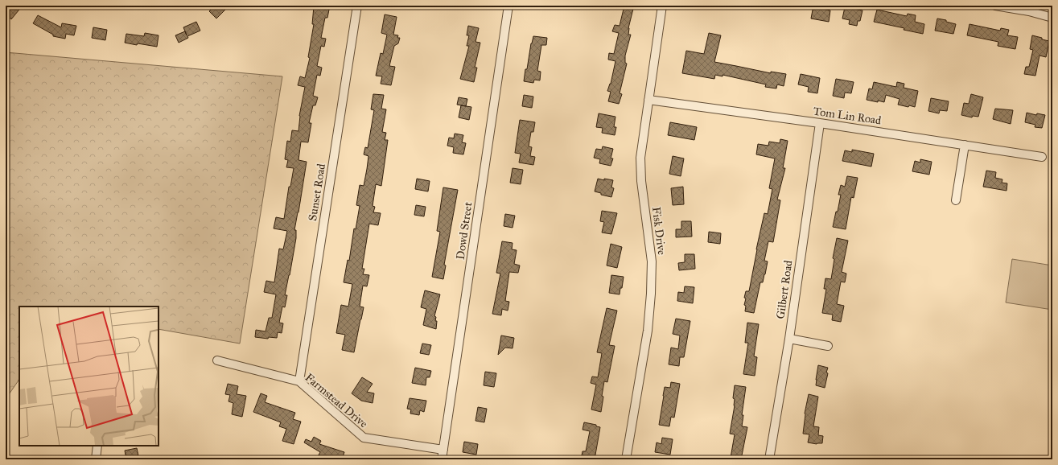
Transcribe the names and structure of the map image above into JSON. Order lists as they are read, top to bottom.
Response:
{
  "streets": {
    "street": [
      "Tom Lin Road",
      "Sunset Road",
      "Dowd Street",
      "Fisk Drive",
      "Gilbert Road",
      "Farmstead Drive"
    ]
  },
  "crossings": [
    ["Tom Lin Road", "Fisk Drive"],
    ["Tom Lin Road", "Gilbert Road"],
    ["Sunset Road", "Farmstead Drive"],
    ["Dowd Street", "Farmstead Drive"]
  ]
}
